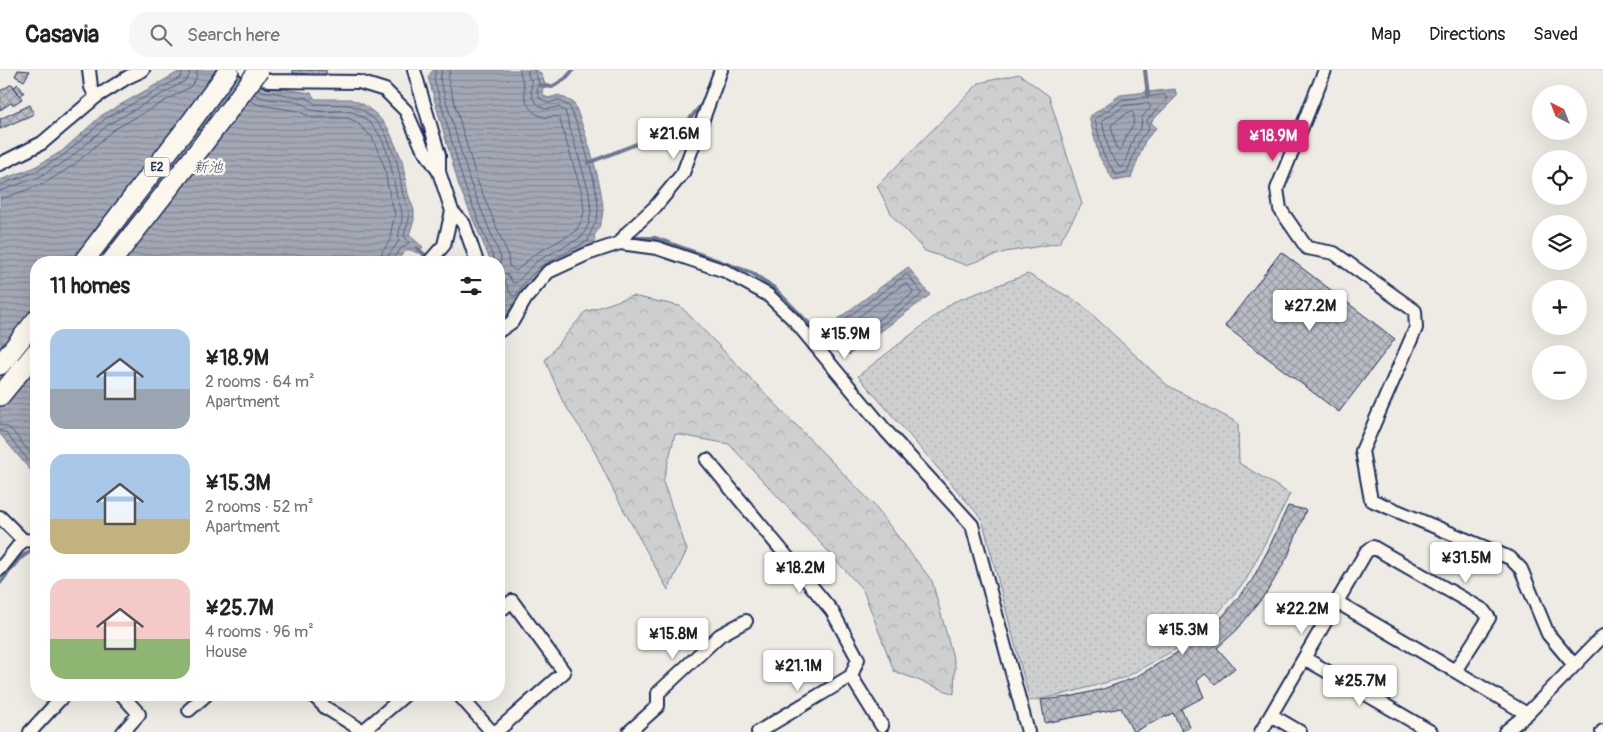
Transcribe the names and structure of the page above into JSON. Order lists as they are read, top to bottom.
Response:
{
  "streets": {
    "highway": ["E2"]
  },
  "water": ["新池"],
  "north": "top left",
  "page": {
    "header": "Casavia",
    "search": "Search here",
    "nav": ["Map", "Directions", "Saved"],
    "map_buttons": ["+", "−"],
    "price": [
      "¥21.6M",
      "¥18.9M",
      "¥27.2M",
      "¥15.9M",
      "¥31.5M",
      "¥18.2M",
      "¥22.2M",
      "¥15.3M",
      "¥15.8M",
      "¥21.1M",
      "¥25.7M"
    ],
    "heading": "11 homes",
    "list": [
      {
        "name": "¥18.9M",
        "note": "2 rooms · 64 m² · Apartment"
      },
      {
        "name": "¥15.3M",
        "note": "2 rooms · 52 m² · Apartment"
      },
      {
        "name": "¥25.7M",
        "note": "4 rooms · 96 m² · House"
      }
    ]
  }
}
